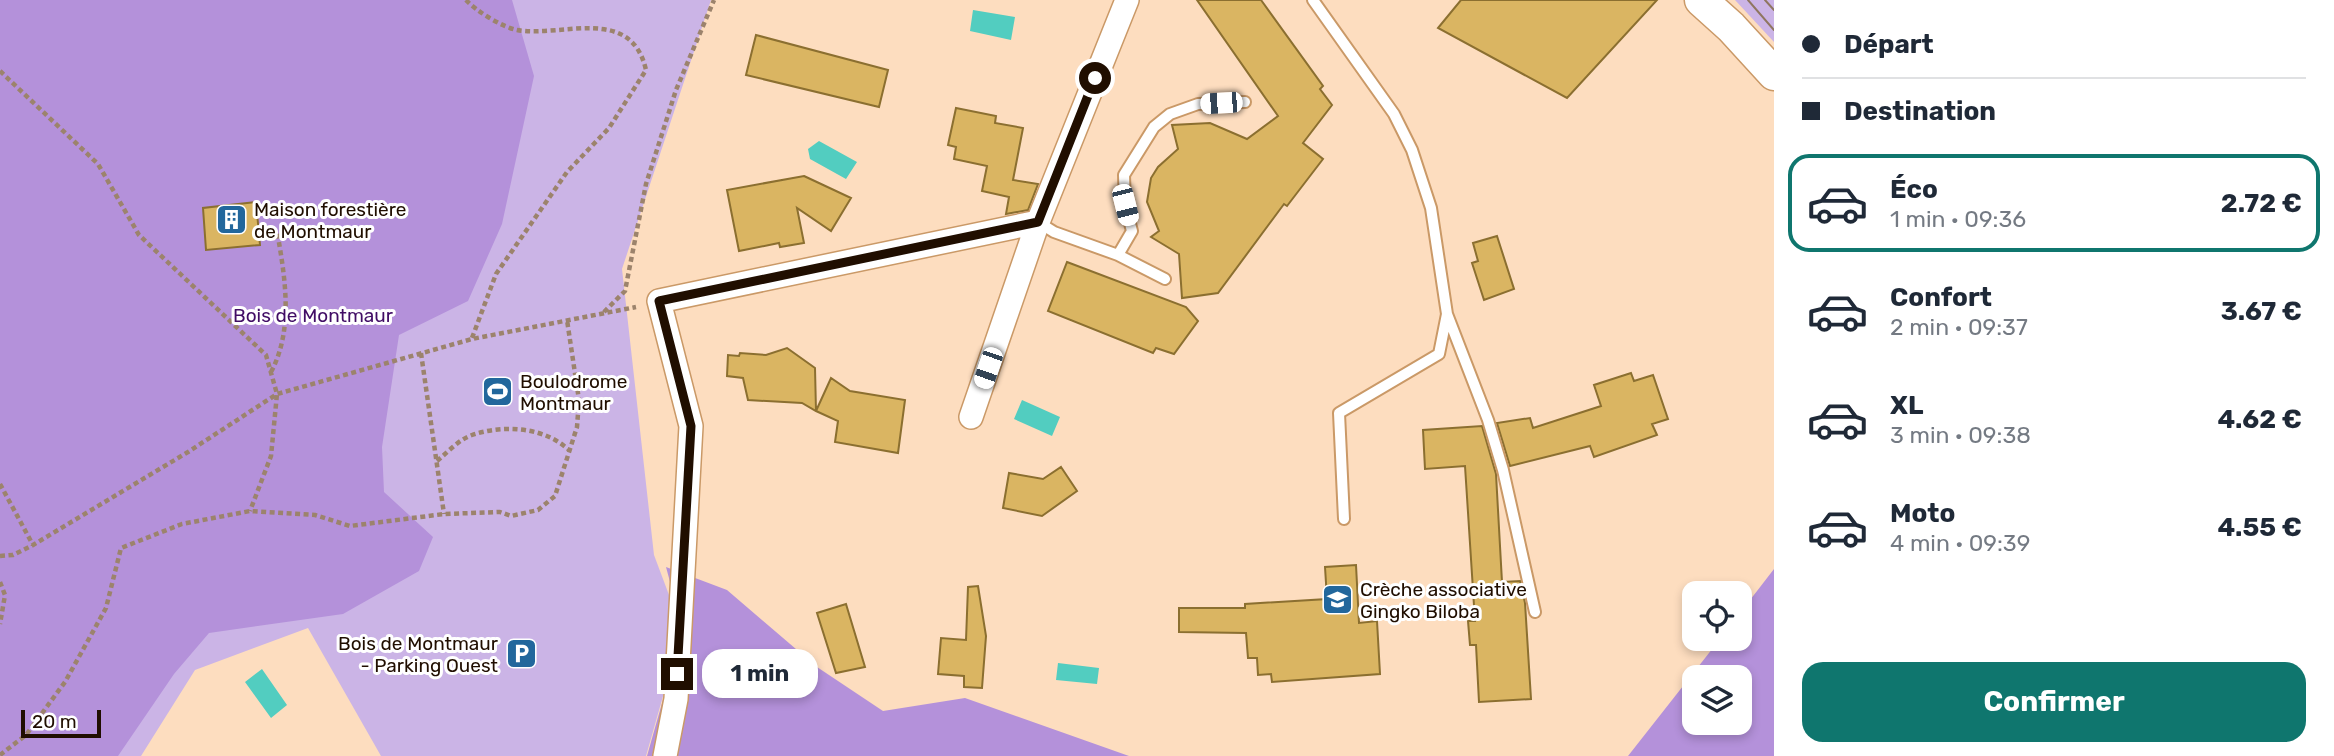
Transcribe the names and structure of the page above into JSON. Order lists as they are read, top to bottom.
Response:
{
  "parks": ["Bois de Montmaur"],
  "places": {
    "building": ["Maison forestière de Montmaur"],
    "sports": ["Boulodrome Montmaur"],
    "school or university": ["Crèche associative Gingko Biloba"],
    "parking": ["Bois de Montmaur - Parking Ouest"]
  },
  "scale_bar": "20 m",
  "page": {
    "banner": ["Départ", "Destination"],
    "list": [
      {
        "name": "Éco",
        "note": "1 min · 09:36",
        "value": "2.72 €"
      },
      {
        "name": "Confort",
        "note": "2 min · 09:37",
        "value": "3.67 €"
      },
      {
        "name": "XL",
        "note": "3 min · 09:38",
        "value": "4.62 €"
      },
      {
        "name": "Moto",
        "note": "4 min · 09:39",
        "value": "4.55 €"
      }
    ],
    "buttons": "Confirmer",
    "bubble": "1 min",
    "scale": "20 m"
  }
}
